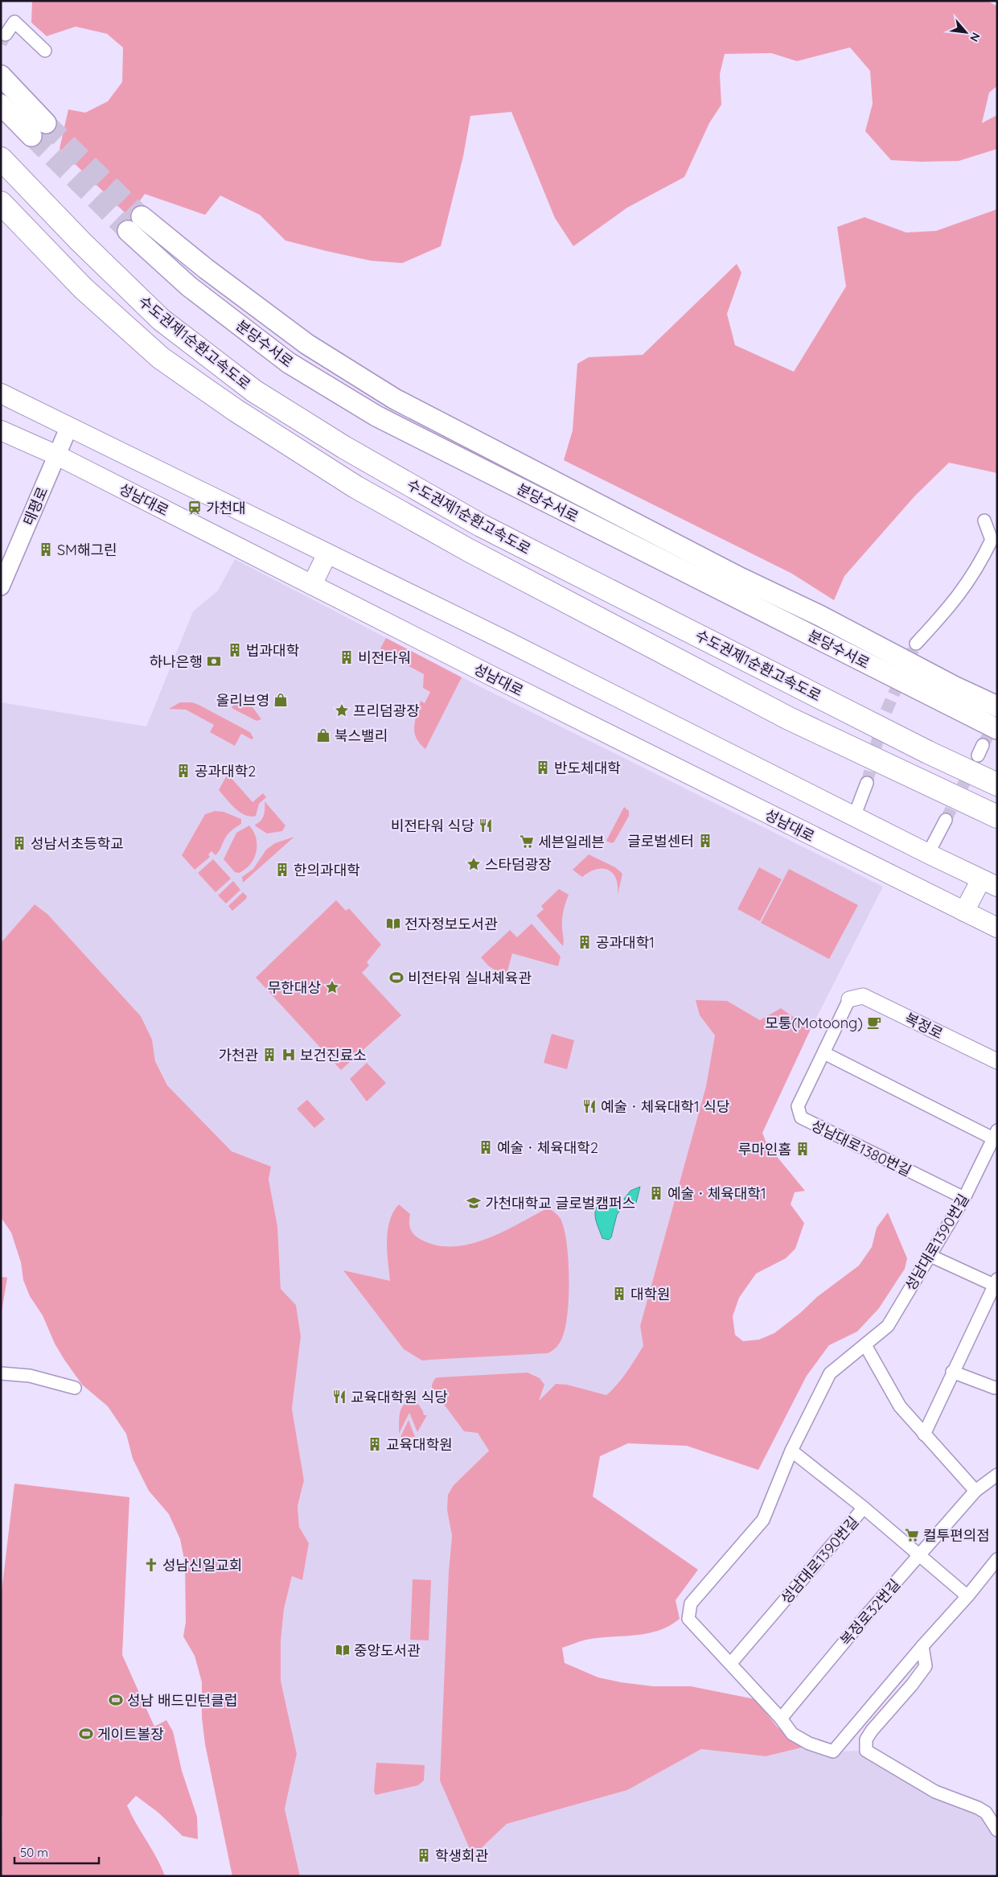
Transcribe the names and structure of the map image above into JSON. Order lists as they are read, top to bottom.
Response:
{
  "streets": {
    "highway": ["수도권제1순환고속도로", "분당수서로"],
    "main road": ["성남대로", "태평로"],
    "street": [
      "복정로",
      "성남대로1380번길",
      "성남대로1390번길",
      "복정로32번길"
    ]
  },
  "crossings": [
    ["성남대로", "태평로"],
    ["복정로", "성남대로1380번길"],
    ["성남대로1380번길", "성남대로1390번길"],
    ["성남대로1390번길", "복정로32번길"]
  ],
  "places": {
    "station": ["가천대"],
    "building": [
      "SM해그린",
      "법과대학",
      "비전타워",
      "반도체대학",
      "공과대학2",
      "글로벌센터",
      "성남서초등학교",
      "한의과대학",
      "공과대학1",
      "가천관",
      "예술ㆍ체육대학2",
      "루마인홈",
      "예술ㆍ체육대학1",
      "대학원",
      "교육대학원",
      "학생회관"
    ],
    "bank": ["하나은행"],
    "shop": ["올리브영", "북스밸리"],
    "place": ["프리덤광장", "스타덤광장", "무한대상"],
    "restaurant": ["비전타워 식당", "예술ㆍ체육대학1 식당", "교육대학원 식당"],
    "supermarket": ["세븐일레븐", "컬투편의점"],
    "library": ["전자정보도서관", "중앙도서관"],
    "sports": ["비전타워 실내체육관", "성남 배드민턴클럽", "게이트볼장"],
    "cafe": ["모퉁(Motoong)"],
    "hospital": ["보건진료소"],
    "school or university": ["가천대학교 글로벌캠퍼스"],
    "church": ["성남신일교회"]
  },
  "scale_bar": "50 m",
  "north": "bottom right"
}
